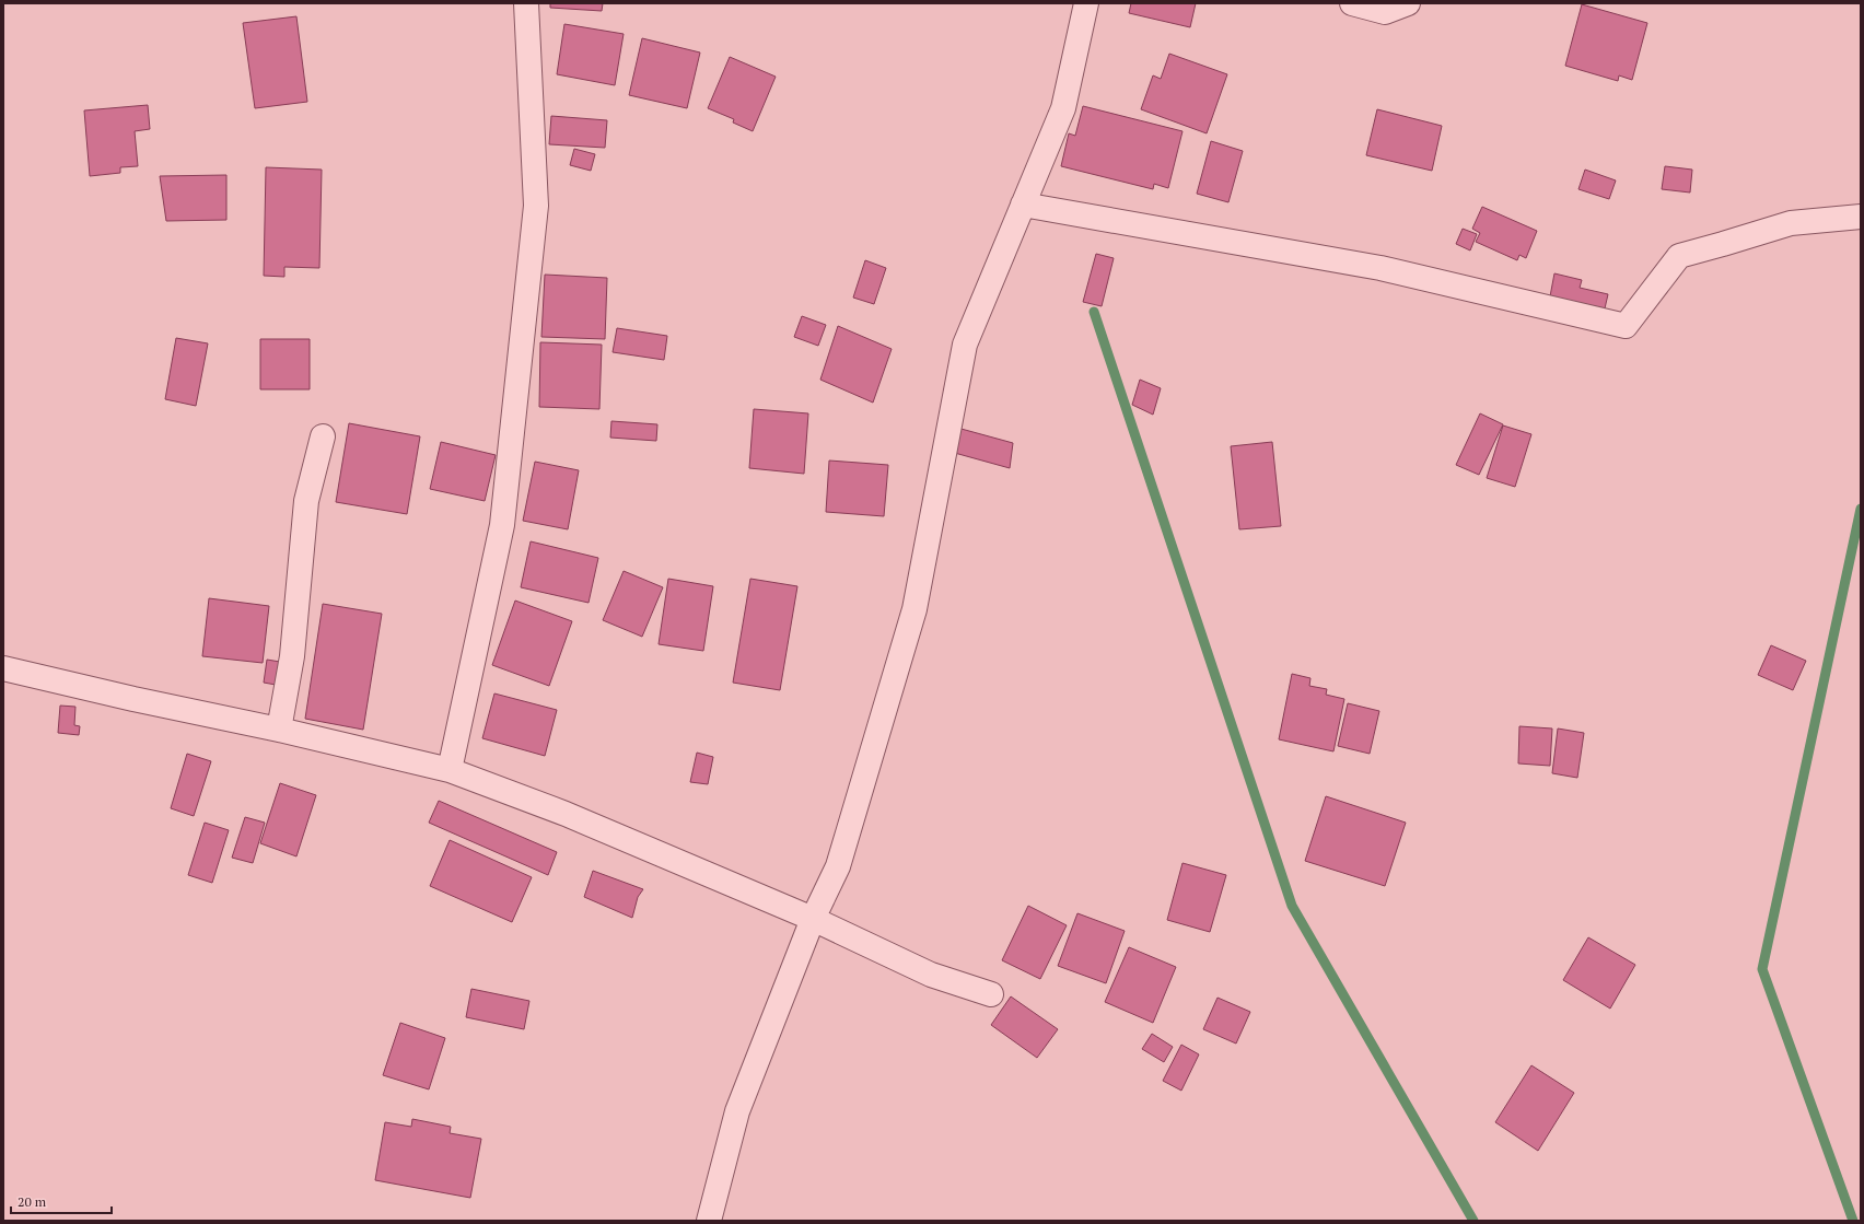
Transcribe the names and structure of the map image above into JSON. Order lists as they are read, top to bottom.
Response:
{
  "scale_bar": "20 m"
}
